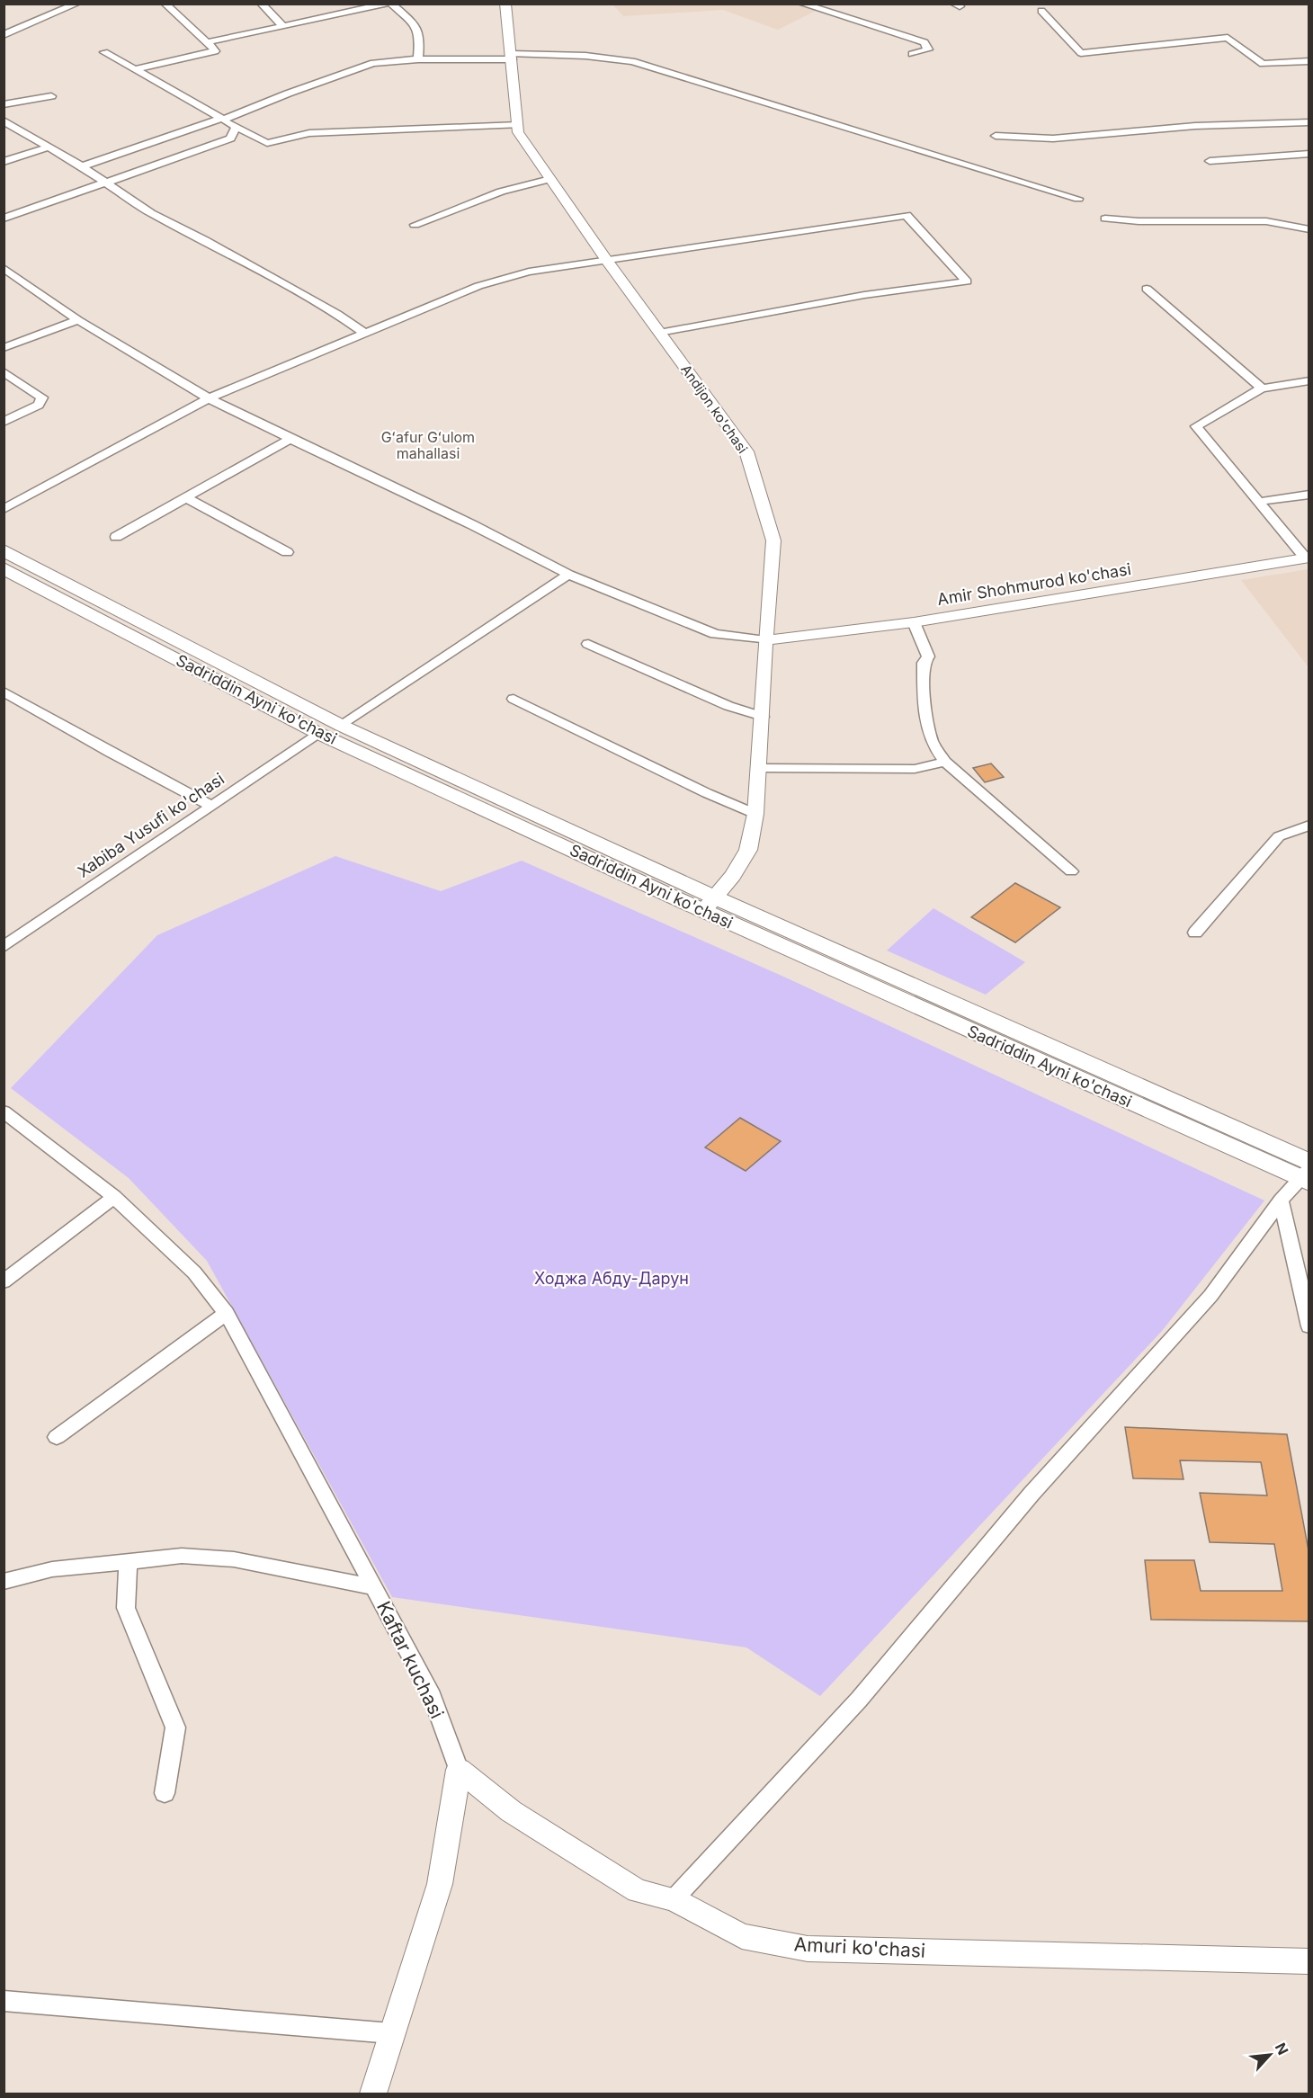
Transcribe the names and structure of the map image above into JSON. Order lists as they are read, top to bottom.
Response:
{
  "streets": {
    "main road": ["Sadriddin Ayni ko'chasi"],
    "street": [
      "Andijon ko'chasi",
      "Amir Shohmurod ko'chasi",
      "Xabiba Yusufi ko'chasi",
      "Kaftar kuchasi",
      "Amuri ko'chasi"
    ]
  },
  "crossings": [
    ["Andijon ko'chasi", "Amir Shohmurod ko'chasi"],
    ["Andijon ko'chasi", "Sadriddin Ayni ko'chasi"],
    ["Sadriddin Ayni ko'chasi", "Xabiba Yusufi ko'chasi"],
    ["Kaftar kuchasi", "Amuri ko'chasi"]
  ],
  "districts": ["Gʻafur Gʻulom mahallasi"],
  "parks": ["Ходжа Абду-Дарун"],
  "north": "top right"
}
